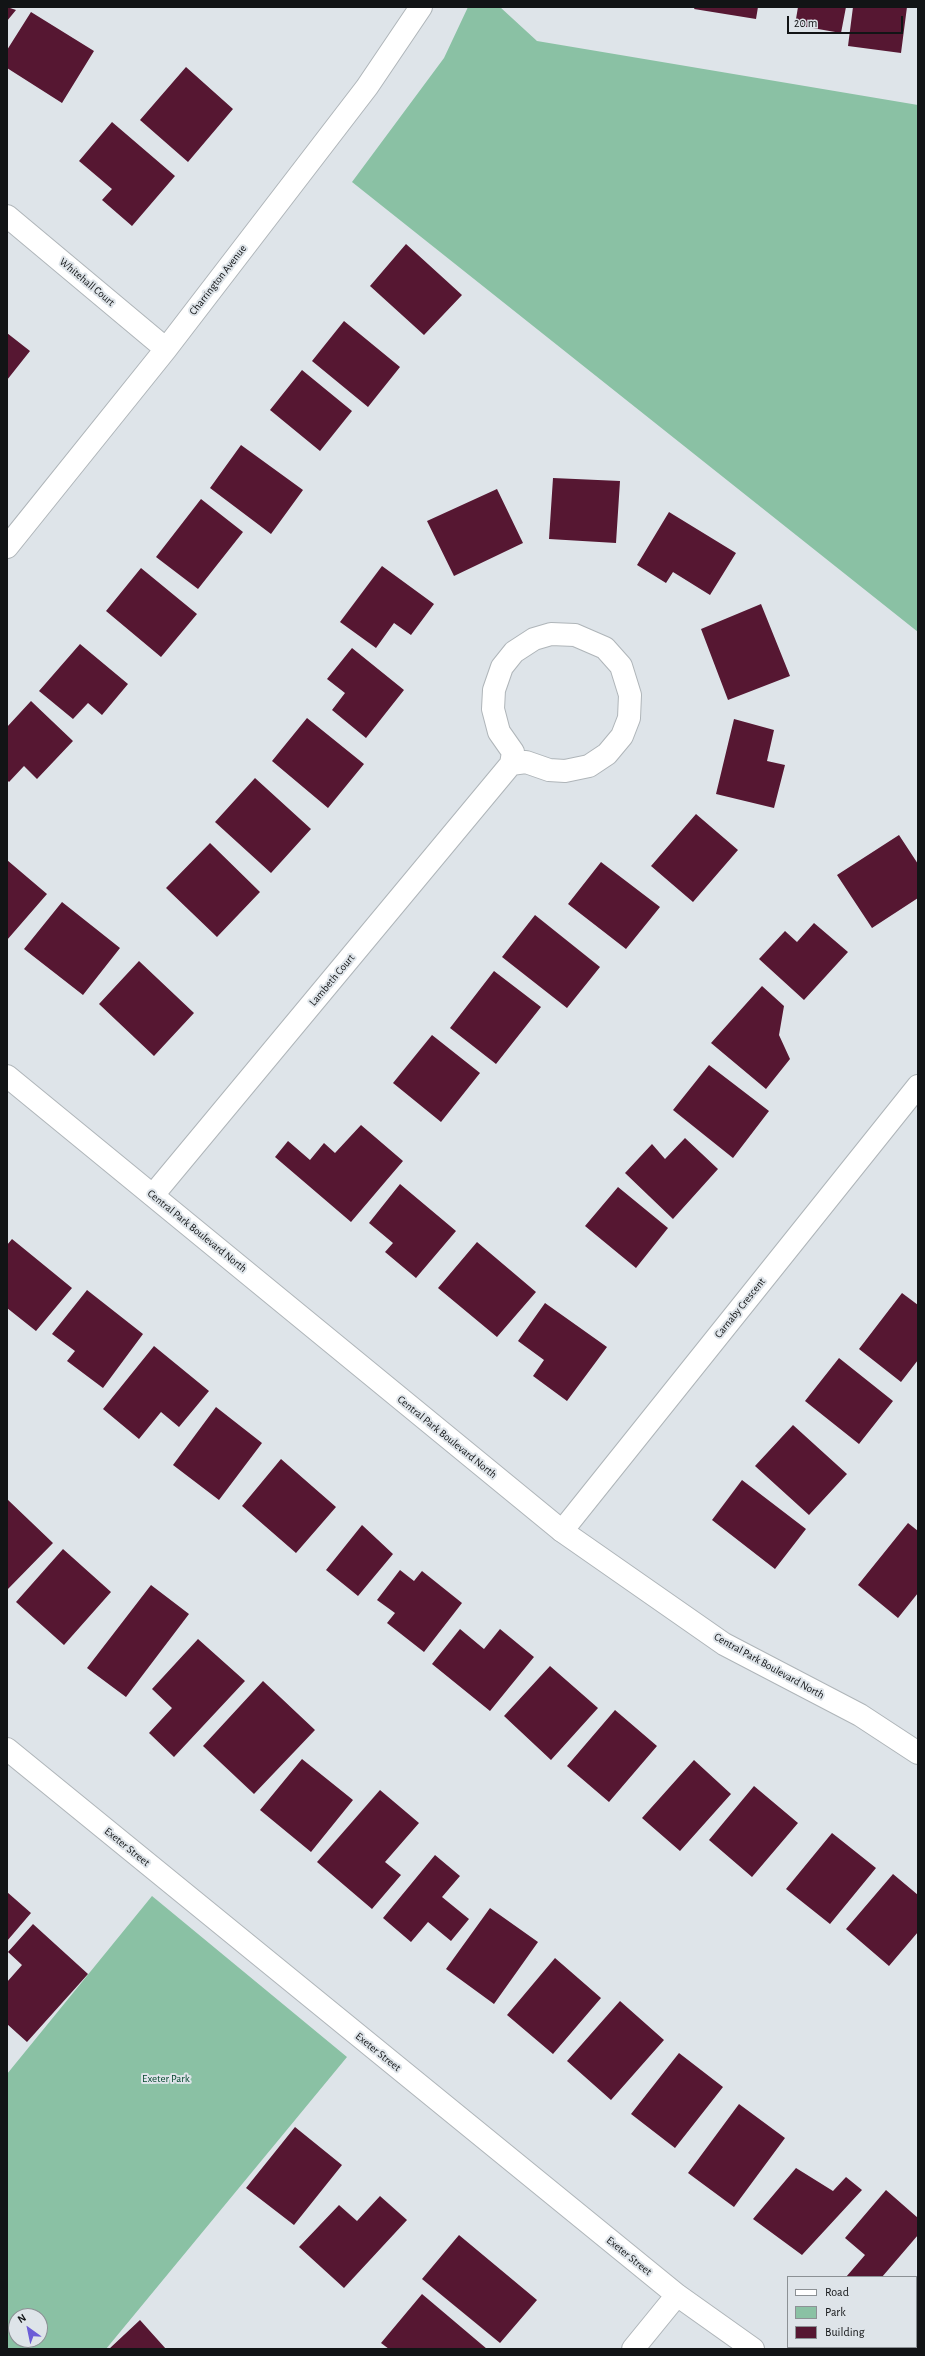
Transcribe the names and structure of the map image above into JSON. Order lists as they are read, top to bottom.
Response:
{
  "streets": {
    "street": [
      "Charrington Avenue",
      "Whitehall Court",
      "Lambeth Court",
      "Central Park Boulevard North",
      "Carnaby Crescent",
      "Exeter Street"
    ]
  },
  "crossings": [
    ["Charrington Avenue", "Whitehall Court"],
    ["Lambeth Court", "Central Park Boulevard North"],
    ["Central Park Boulevard North", "Carnaby Crescent"]
  ],
  "parks": ["Exeter Park"],
  "legend": ["Road", "Park", "Building"],
  "scale_bar": "20 m",
  "north": "top left"
}
